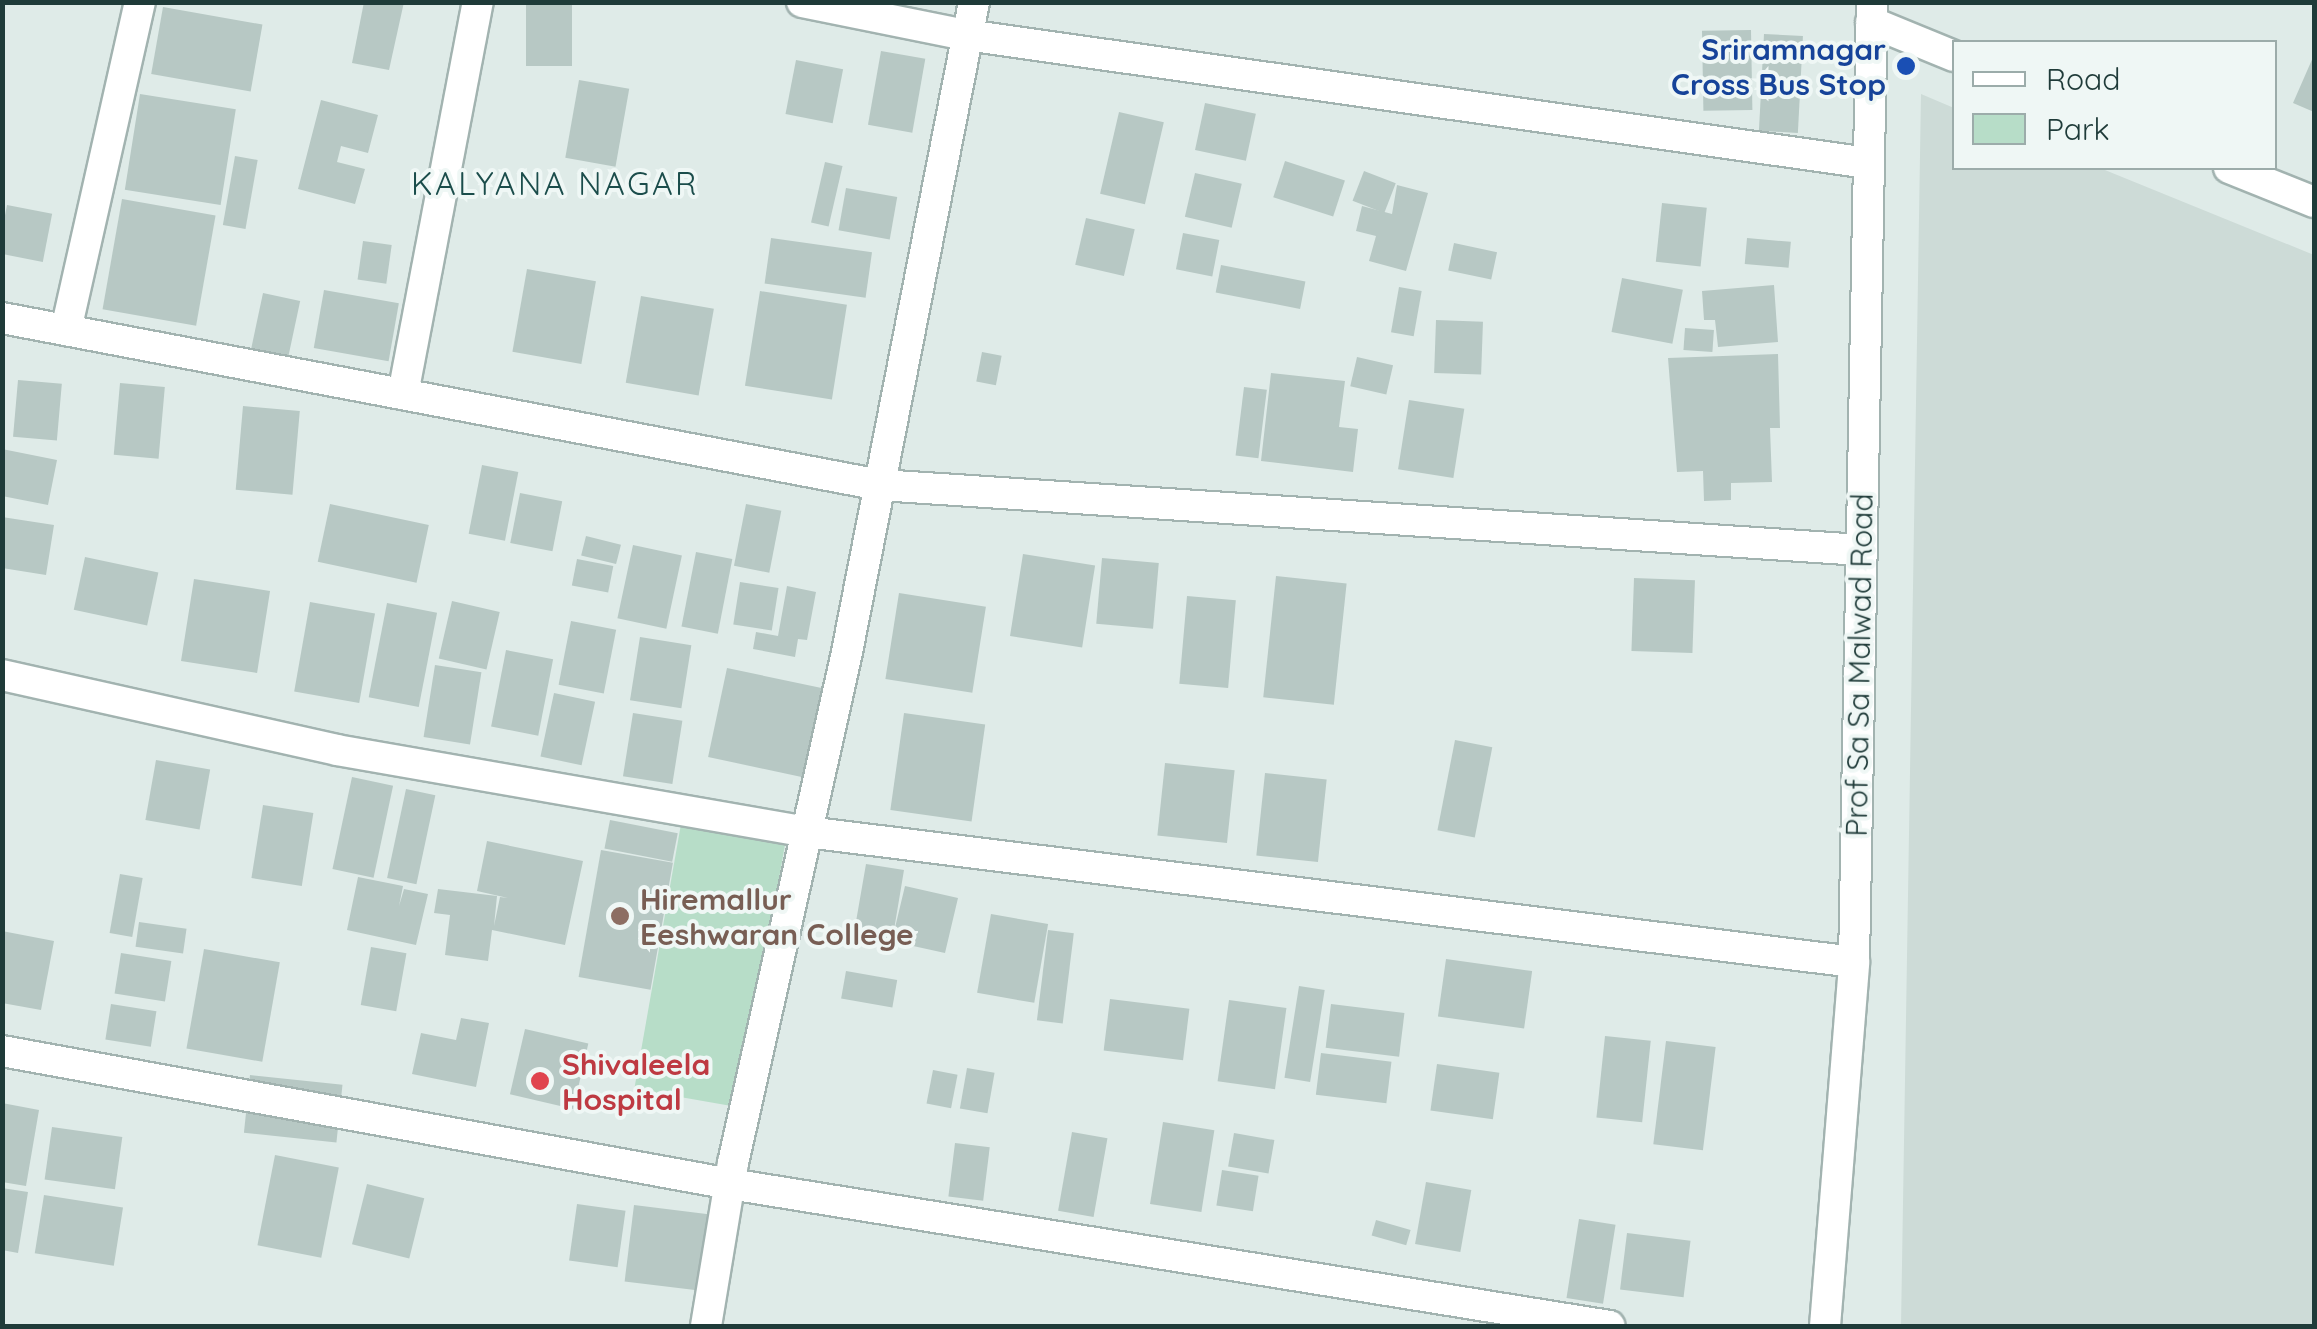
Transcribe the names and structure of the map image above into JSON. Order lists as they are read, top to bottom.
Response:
{
  "streets": {
    "street": ["Prof Sa Sa Malwad Road"]
  },
  "districts": ["KALYANA NAGAR"],
  "places": ["Sriramnagar Cross Bus Stop", "Hiremallur Eeshwaran College", "Shivaleela Hospital"],
  "legend": ["Road", "Park"]
}
